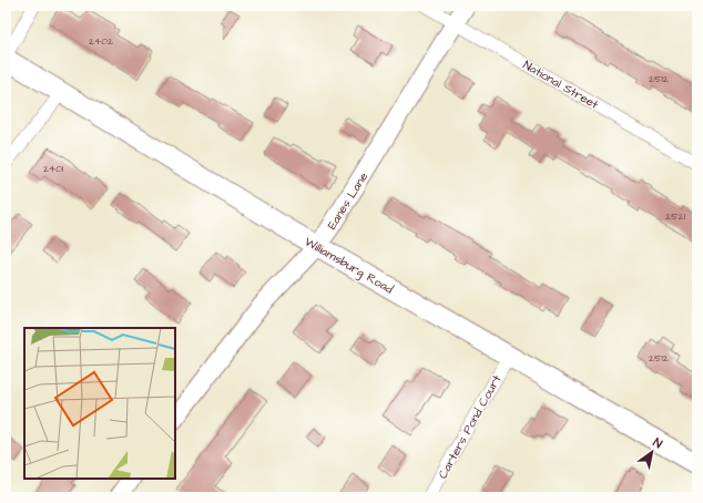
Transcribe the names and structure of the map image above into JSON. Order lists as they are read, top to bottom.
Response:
{
  "streets": {
    "main road": ["Williamsburg Road"],
    "street": ["National Street", "Eanes Lane", "Carters Pond Court"]
  },
  "crossings": [
    ["National Street", "Eanes Lane"],
    ["Eanes Lane", "Williamsburg Road"],
    ["Williamsburg Road", "Carters Pond Court"]
  ],
  "house_numbers": [
    "2402",
    "2512",
    "2401",
    "2521",
    "2512"
  ],
  "north": "top right"
}
